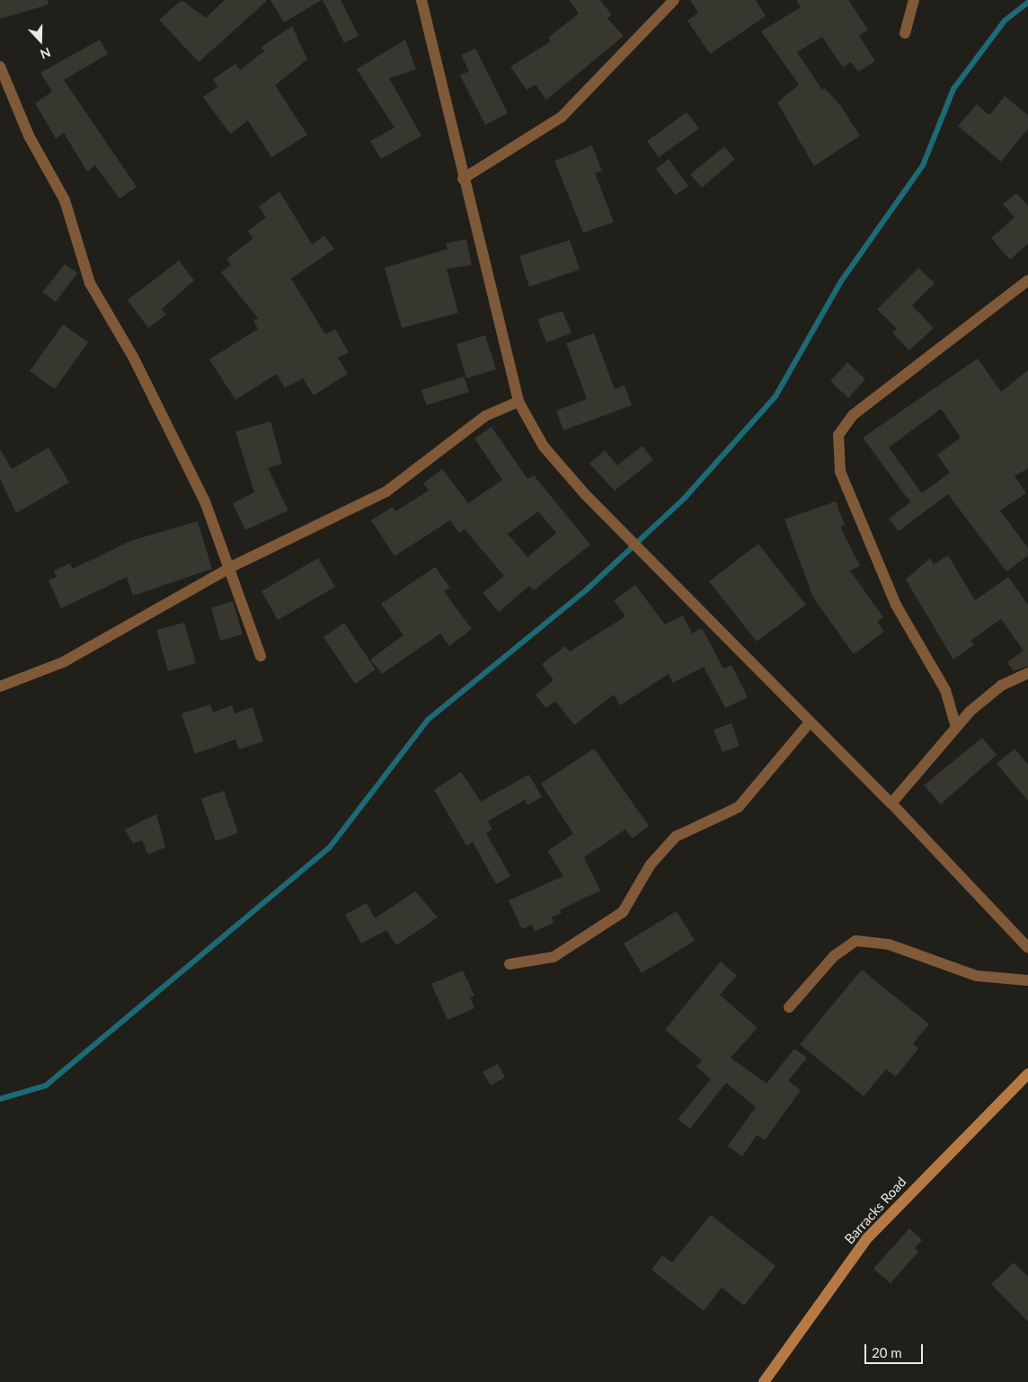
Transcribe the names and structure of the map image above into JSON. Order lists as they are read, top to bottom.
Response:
{
  "streets": {
    "street": ["Barracks Road"]
  },
  "scale_bar": "20 m",
  "north": "bottom"
}
